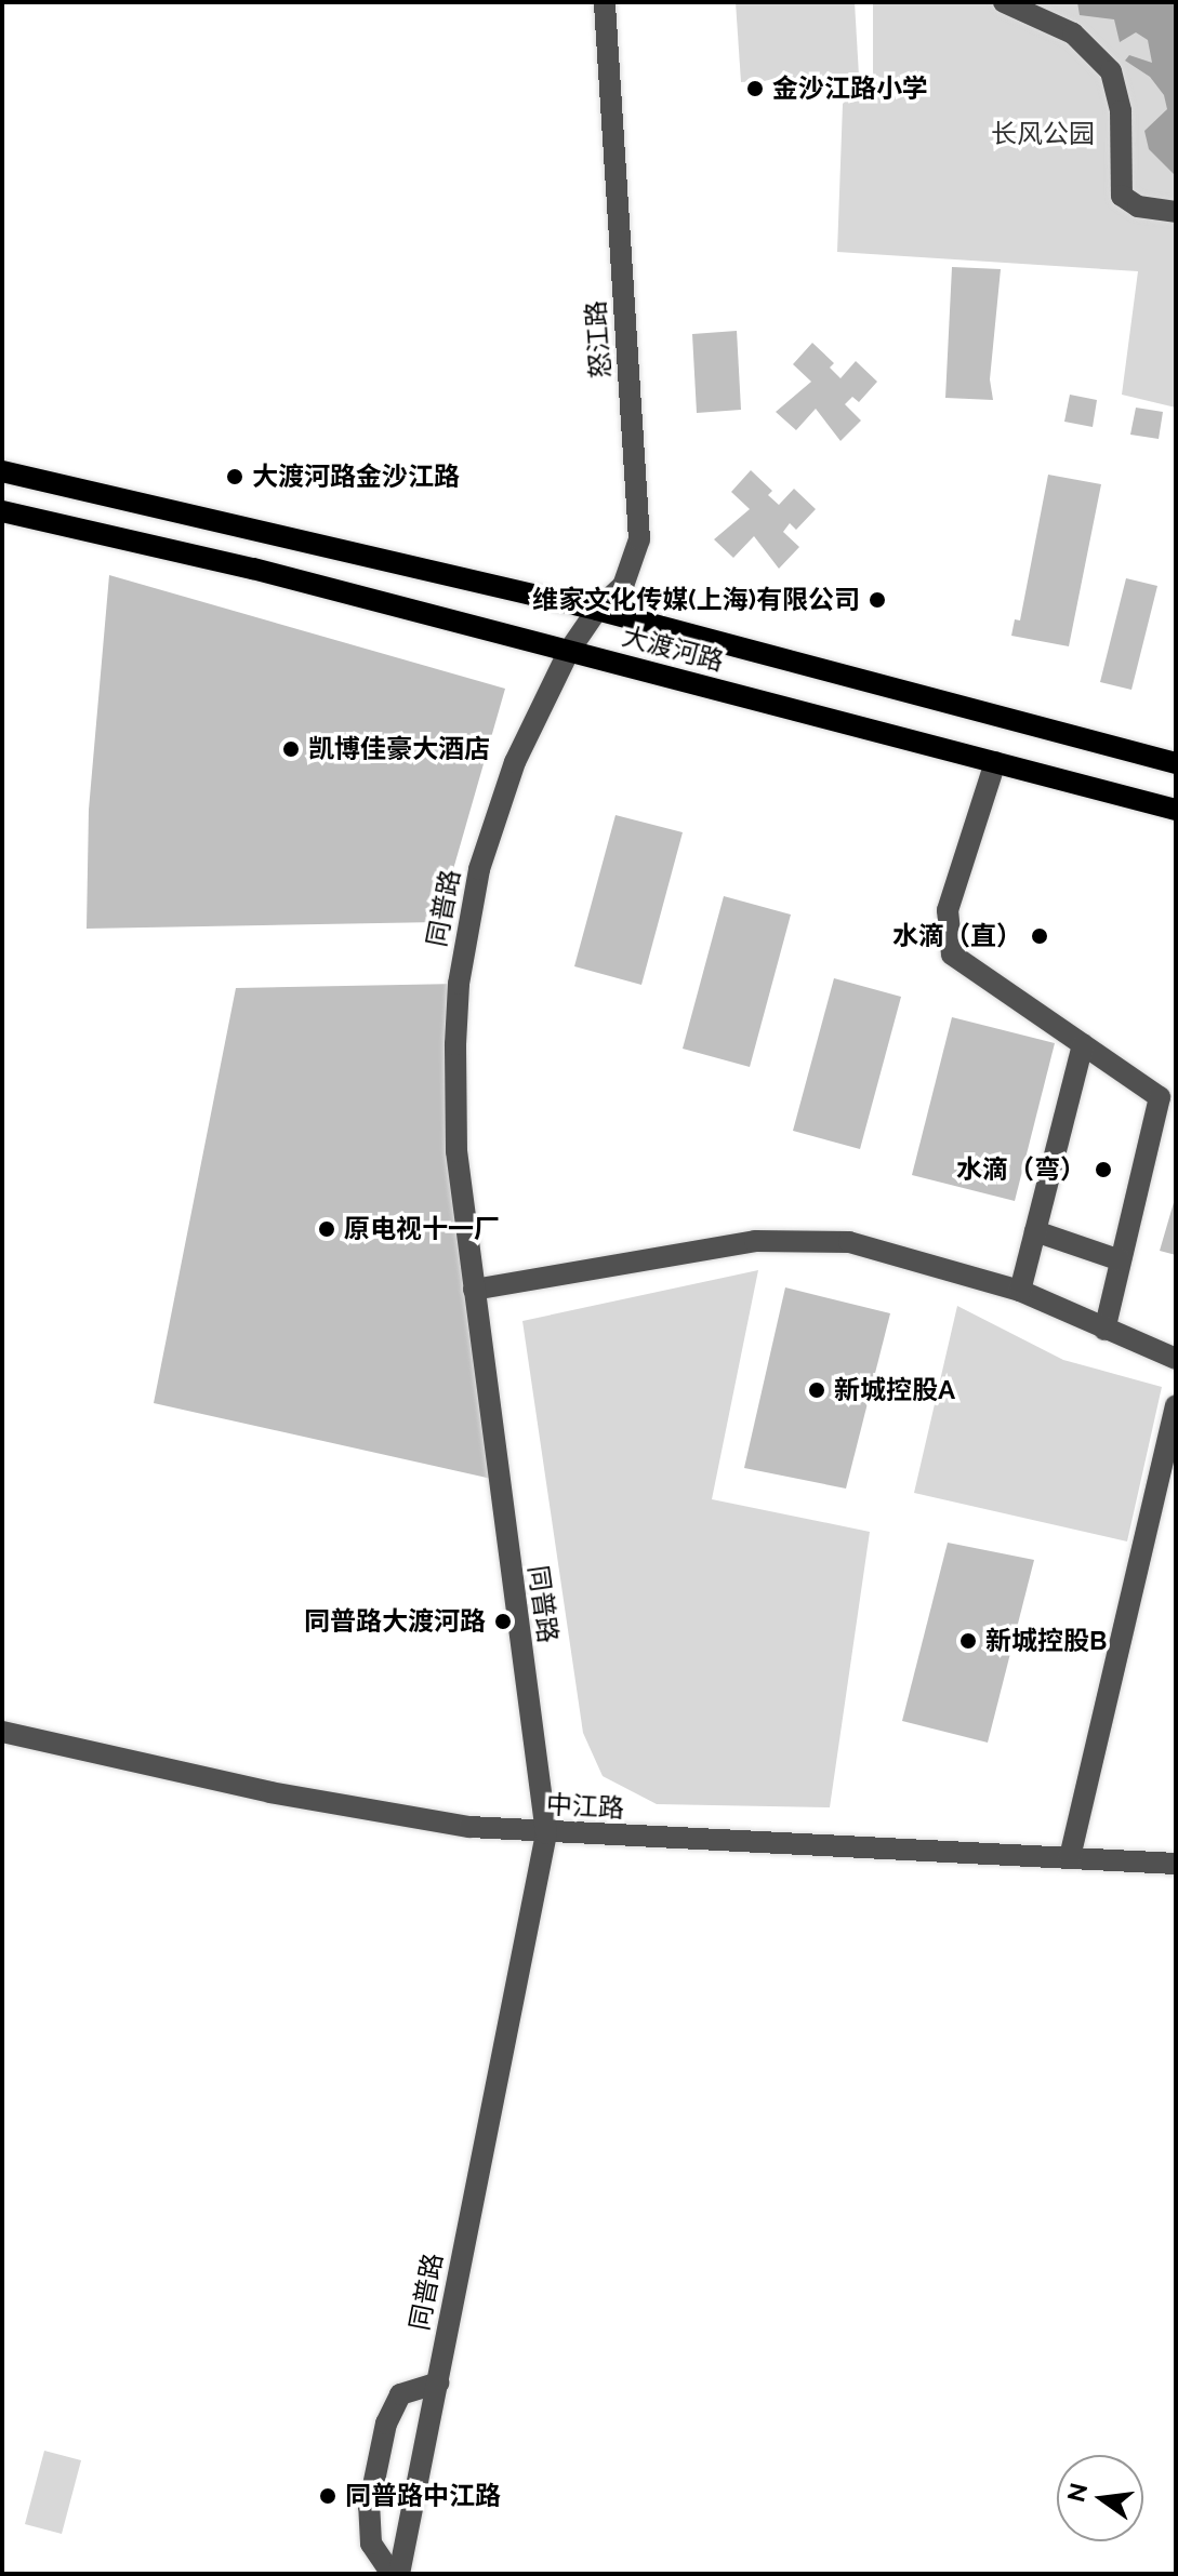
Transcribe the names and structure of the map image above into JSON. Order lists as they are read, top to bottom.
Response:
{
  "streets": {
    "main road": ["大渡河路"],
    "street": ["怒江路", "同普路", "中江路"]
  },
  "crossings": [
    ["怒江路", "大渡河路"],
    ["怒江路", "同普路"],
    ["大渡河路", "同普路"],
    ["同普路", "中江路"]
  ],
  "parks": ["长风公园"],
  "places": [
    "金沙江路小学",
    "大渡河路金沙江路",
    "维家文化传媒(上海)有限公司",
    "凯博佳豪大酒店",
    "水滴（直）",
    "水滴（弯）",
    "原电视十一厂",
    "新城控股A",
    "同普路大渡河路",
    "新城控股B",
    "同普路中江路"
  ],
  "north": "left"
}
